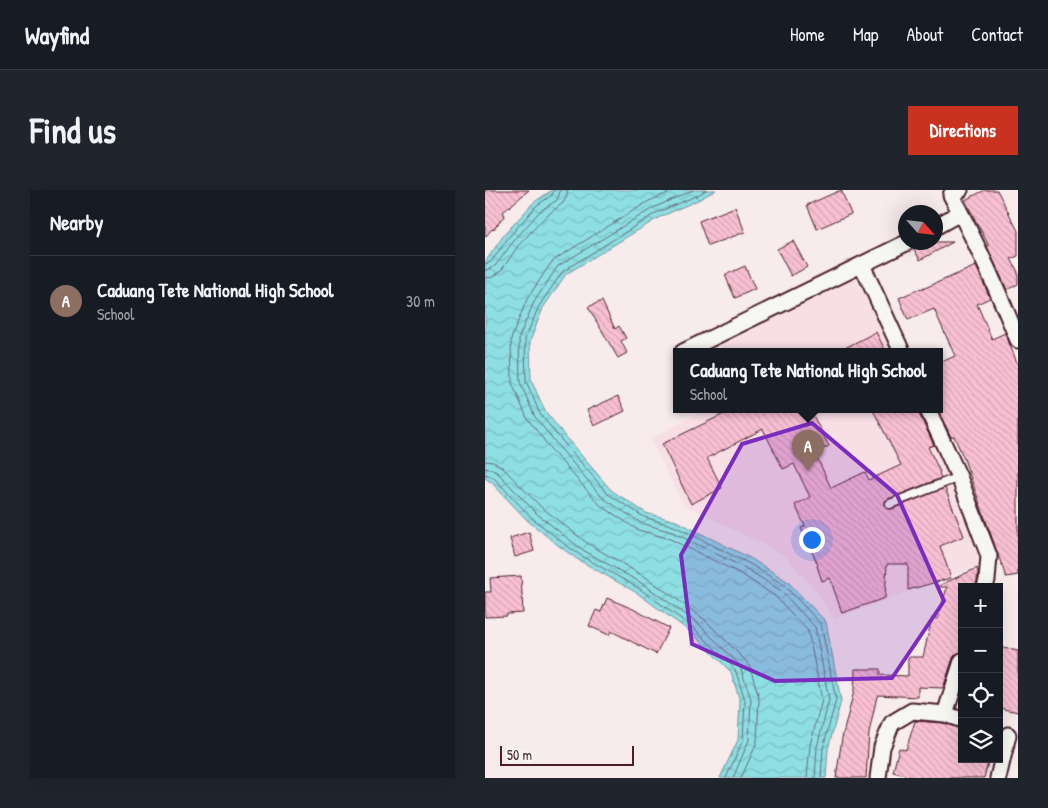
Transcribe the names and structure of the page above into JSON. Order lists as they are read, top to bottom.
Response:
{
  "scale_bar": "50 m",
  "north": "bottom right",
  "page": {
    "header": "Wayfind",
    "nav": [
      "Home",
      "Map",
      "About",
      "Contact"
    ],
    "buttons": "Directions",
    "title": "Find us",
    "heading": "Nearby",
    "list": [
      {
        "mark": "A",
        "name": "Caduang Tete National High School",
        "note": "School",
        "value": "30 m"
      }
    ],
    "popup": ["Caduang Tete National High School", "School"],
    "pins": "A",
    "map_buttons": ["+", "−"],
    "scale": "50 m"
  }
}
